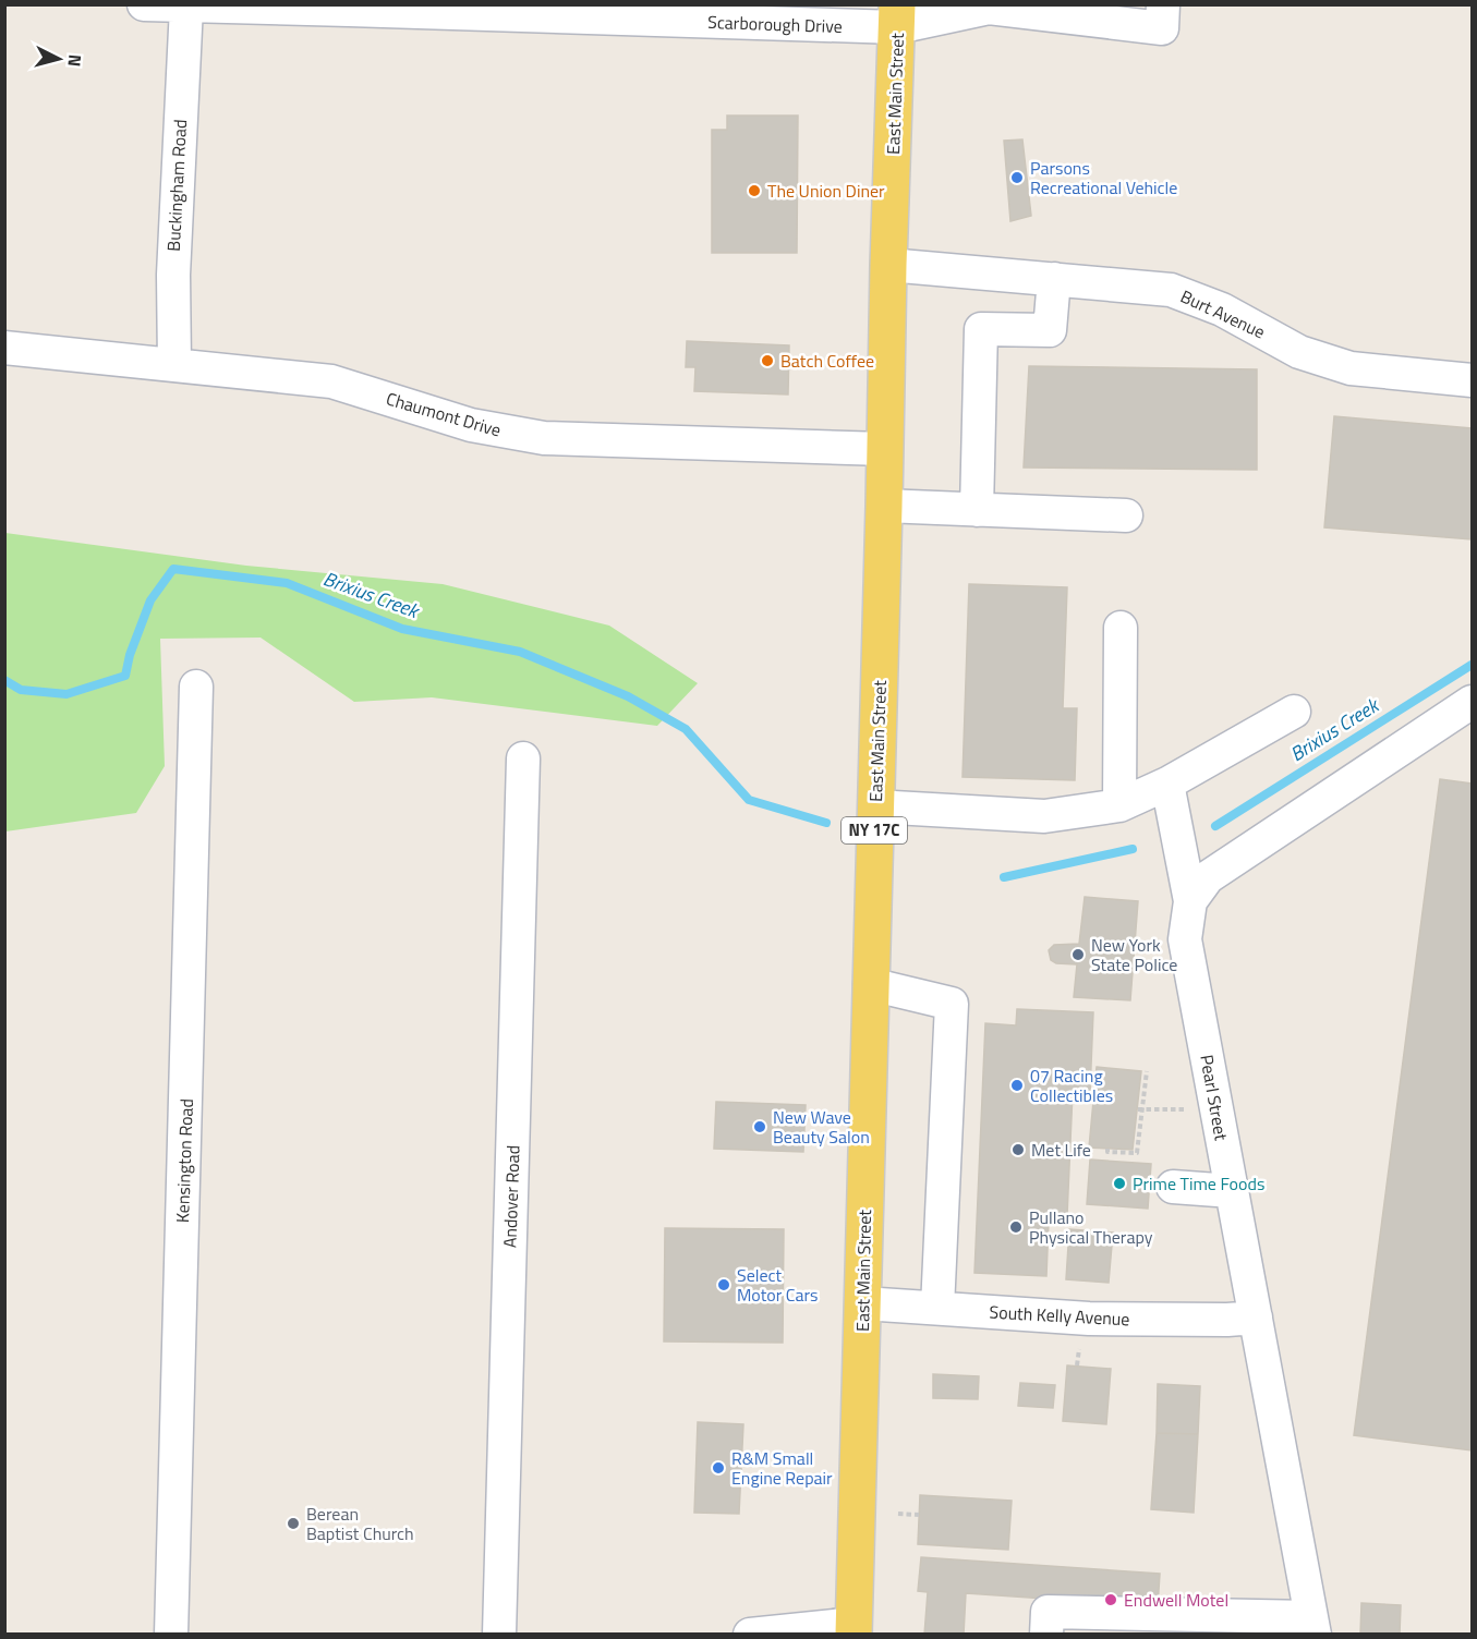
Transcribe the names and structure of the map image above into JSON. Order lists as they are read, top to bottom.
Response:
{
  "streets": {
    "main road": ["East Main Street", "NY 17C"],
    "street": [
      "Scarborough Drive",
      "Buckingham Road",
      "Burt Avenue",
      "Chaumont Drive",
      "Pearl Street",
      "Kensington Road",
      "Andover Road",
      "South Kelly Avenue"
    ]
  },
  "crossings": [
    ["Scarborough Drive", "East Main Street"],
    ["Scarborough Drive", "Buckingham Road"],
    ["East Main Street", "Burt Avenue"],
    ["East Main Street", "Chaumont Drive"],
    ["East Main Street", "South Kelly Avenue"],
    ["Buckingham Road", "Chaumont Drive"],
    ["Pearl Street", "South Kelly Avenue"]
  ],
  "water": ["Brixius Creek"],
  "places": [
    "Parsons Recreational Vehicle",
    "The Union Diner",
    "Batch Coffee",
    "New York State Police",
    "07 Racing Collectibles",
    "New Wave Beauty Salon",
    "Met Life",
    "Prime Time Foods",
    "Pullano Physical Therapy",
    "Select Motor Cars",
    "R&M Small Engine Repair",
    "Berean Baptist Church",
    "Endwell Motel"
  ],
  "north": "right"
}
